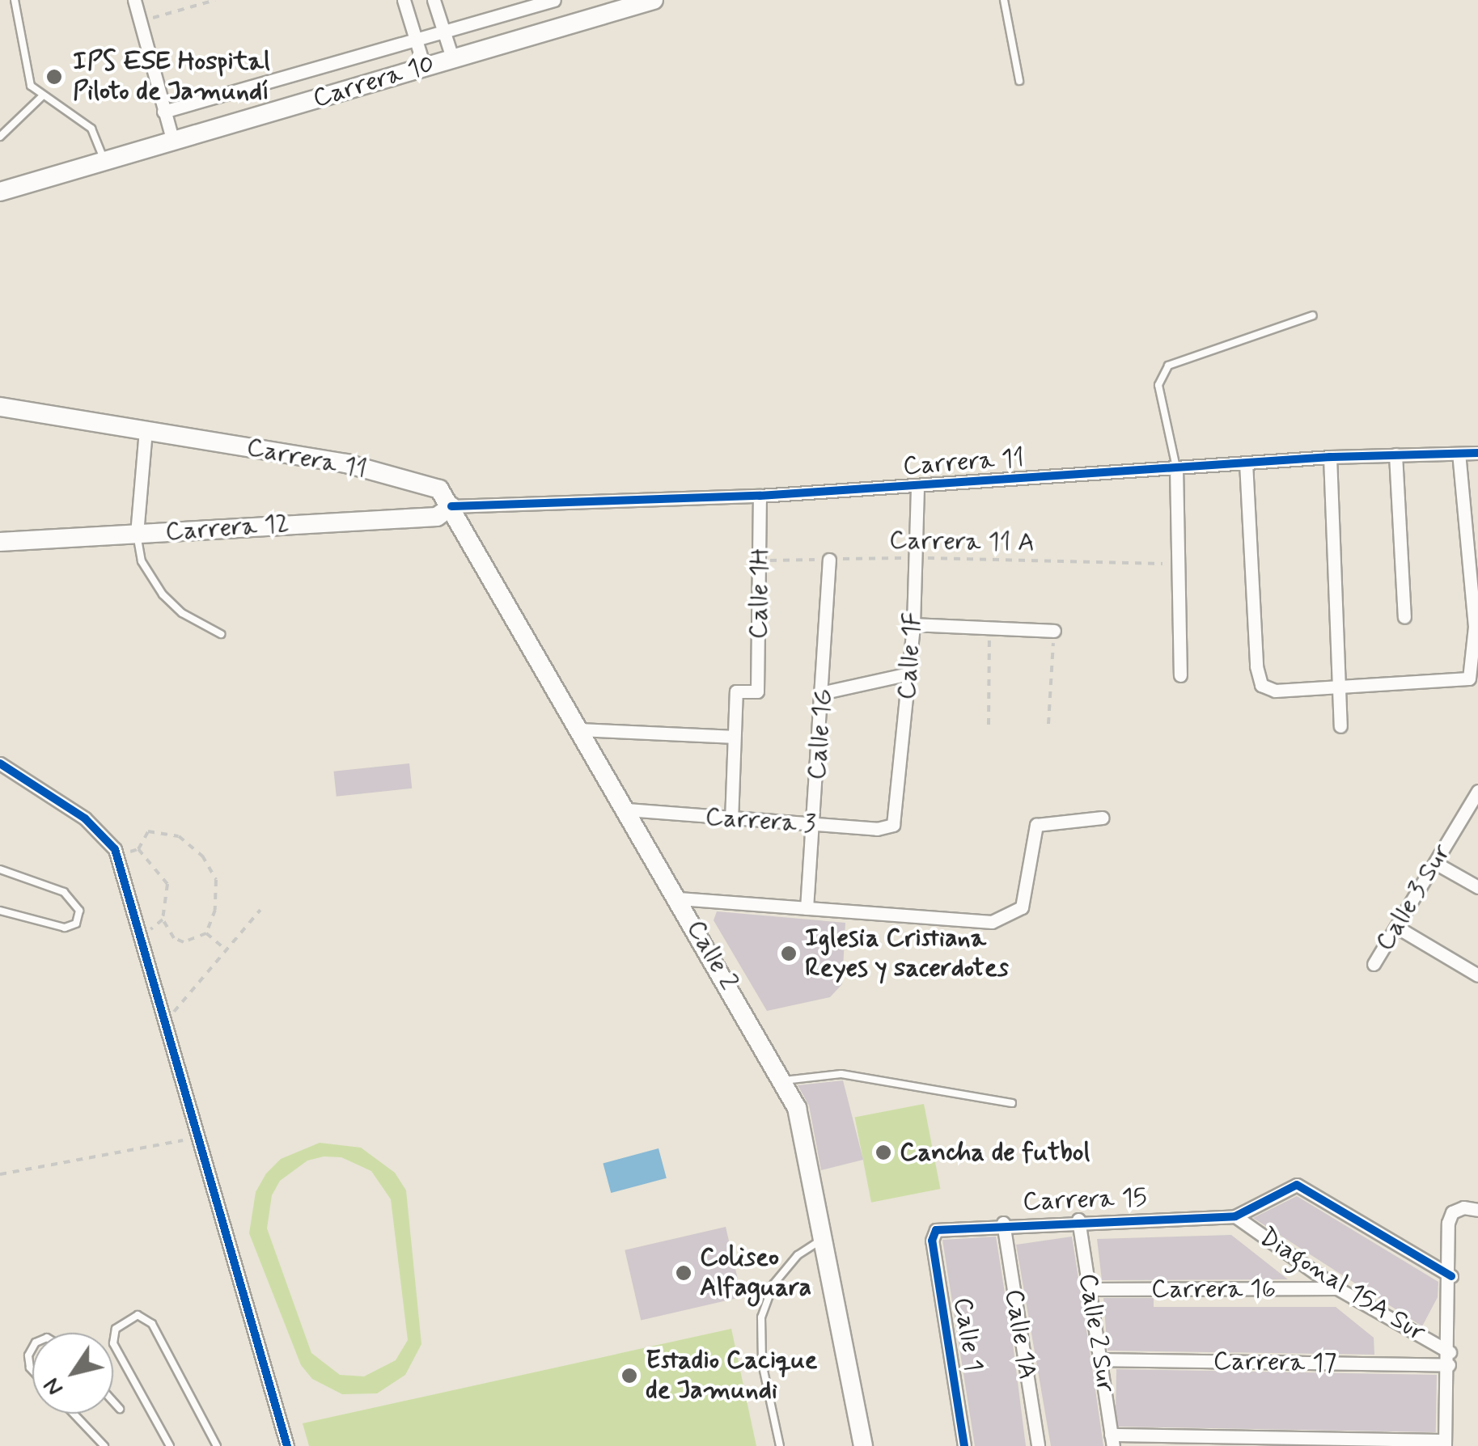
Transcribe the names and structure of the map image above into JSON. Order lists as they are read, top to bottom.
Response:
{
  "streets": {
    "main road": [
      "Carrera 10",
      "Carrera 11",
      "Carrera 12",
      "Calle 2"
    ],
    "street": [
      "Calle 1H",
      "Calle 1F",
      "Calle 1G",
      "Carrera 3",
      "Calle 3 Sur",
      "Carrera 15",
      "Diagonal 15A Sur",
      "Carrera 16",
      "Calle 2 Sur",
      "Calle 1",
      "Calle 1A",
      "Carrera 17"
    ],
    "path": ["Carrera 11 A"]
  },
  "crossings": [
    ["Carrera 11", "Carrera 12"],
    ["Carrera 11", "Calle 1H"],
    ["Carrera 11", "Calle 1F"],
    ["Carrera 11", "Calle 2"],
    ["Carrera 12", "Calle 2"],
    ["Carrera 11 A", "Calle 1H"],
    ["Carrera 11 A", "Calle 1F"],
    ["Carrera 11 A", "Calle 1G"],
    ["Calle 1F", "Carrera 3"],
    ["Calle 1G", "Carrera 3"],
    ["Carrera 3", "Calle 2"],
    ["Carrera 15", "Diagonal 15A Sur"],
    ["Carrera 15", "Calle 2 Sur"],
    ["Carrera 15", "Calle 1"],
    ["Carrera 15", "Calle 1A"],
    ["Diagonal 15A Sur", "Carrera 16"],
    ["Diagonal 15A Sur", "Carrera 17"],
    ["Carrera 16", "Calle 2 Sur"],
    ["Calle 2 Sur", "Carrera 17"]
  ],
  "places": [
    "IPS ESE Hospital Piloto de Jamundí",
    "Iglesia Cristiana Reyes y sacerdotes",
    "Cancha de futbol",
    "Coliseo Alfaguara",
    "Estadio Cacique de Jamundi"
  ],
  "north": "bottom left"
}
